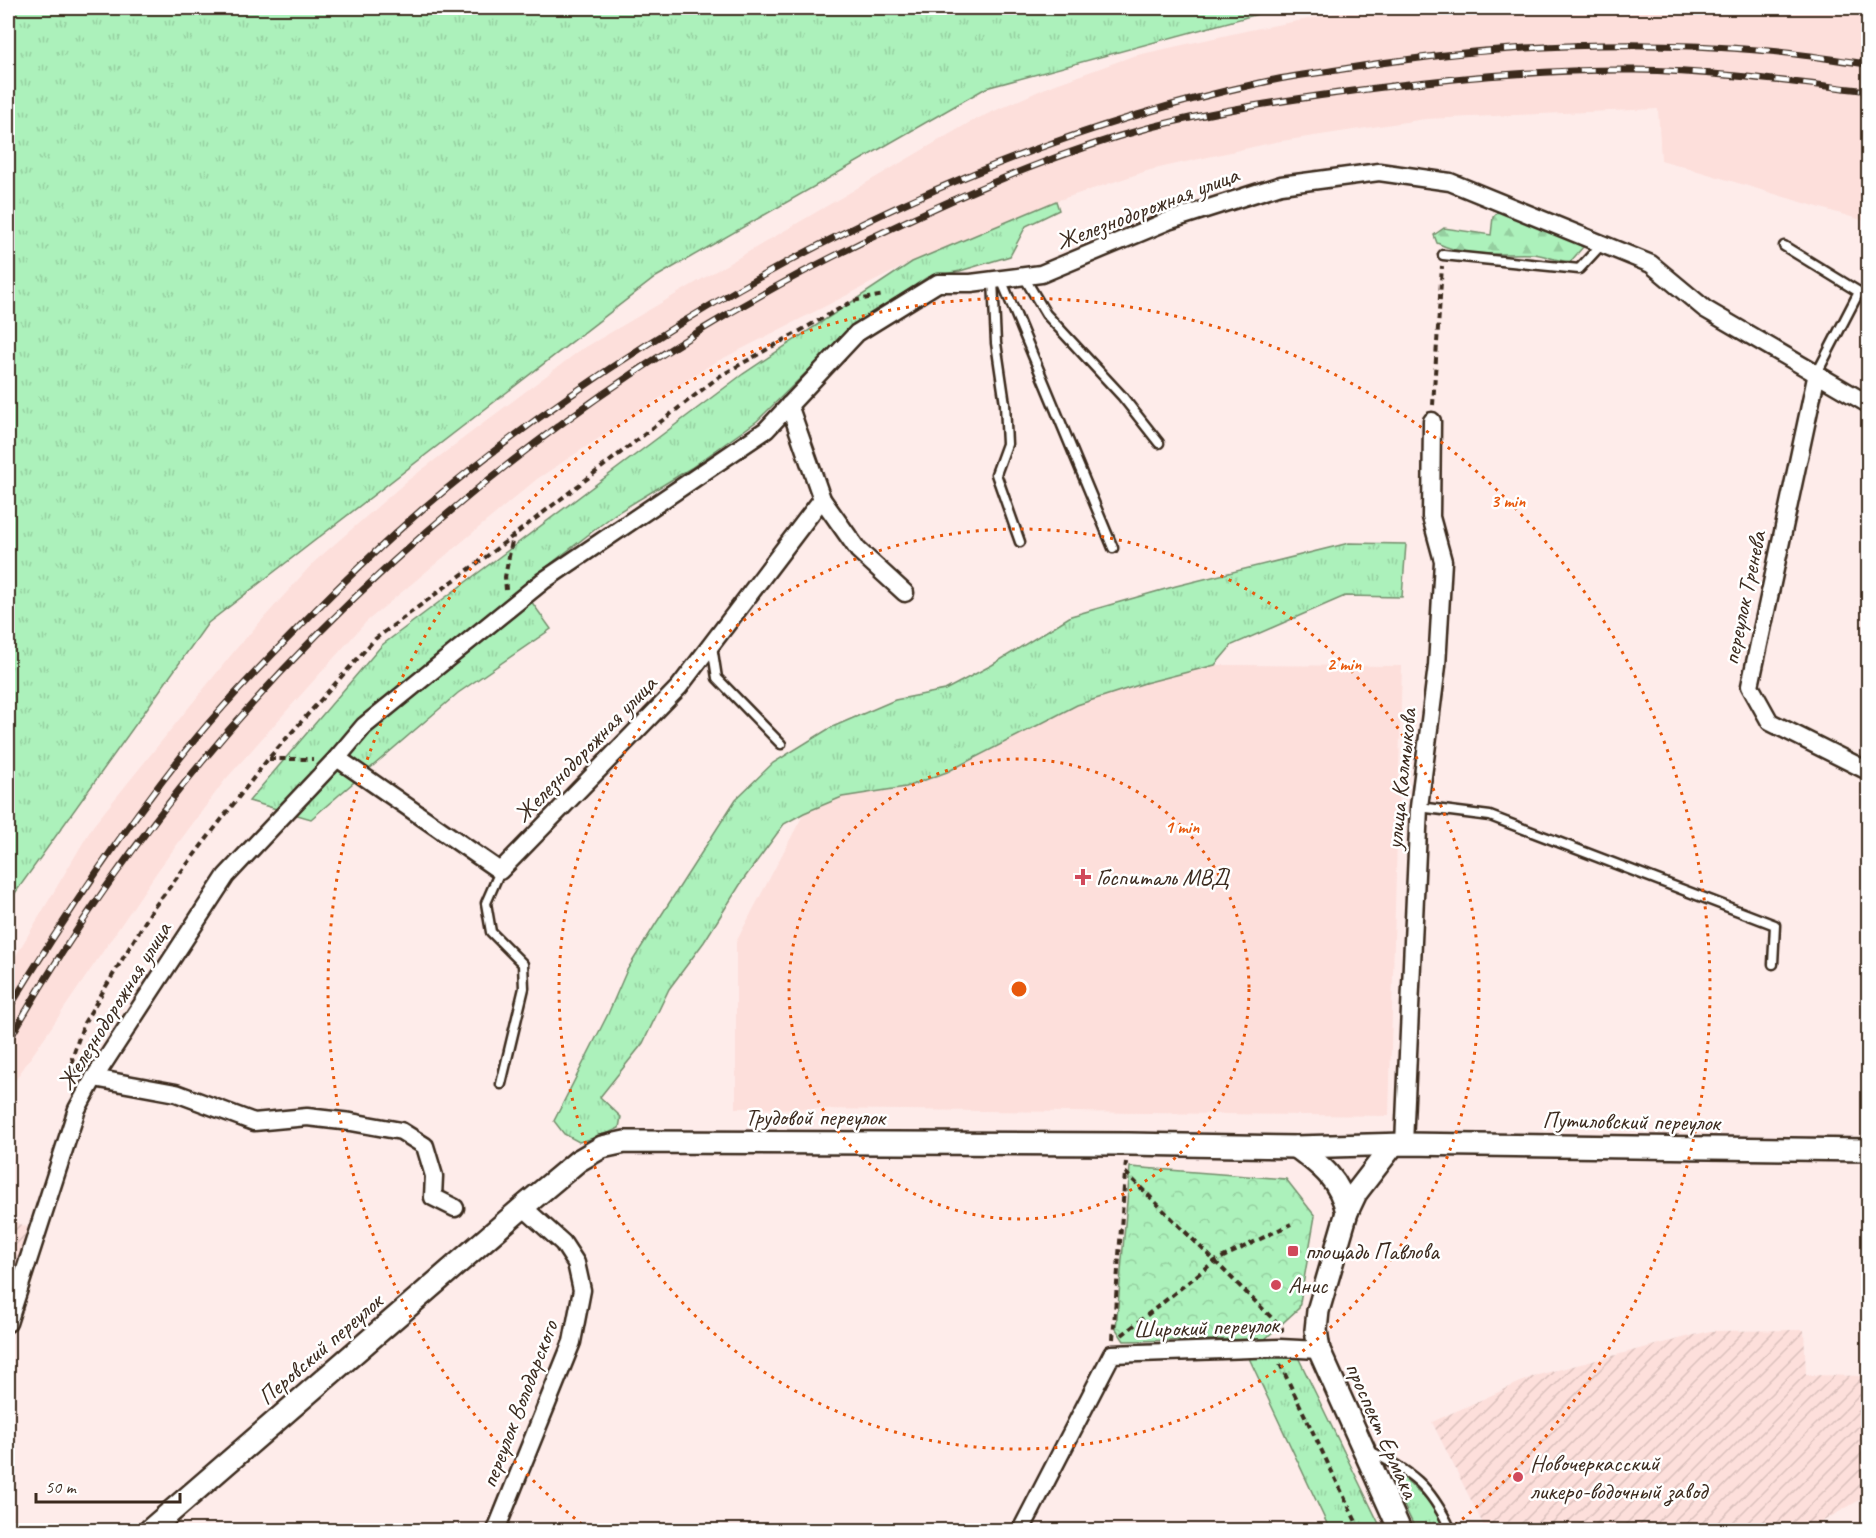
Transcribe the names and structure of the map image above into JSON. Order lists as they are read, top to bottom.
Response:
{
  "streets": {
    "street": [
      "Железнодорожная улица",
      "переулок Тренева",
      "улица Калмыкова",
      "Трудовой переулок",
      "Путиловский переулок",
      "Широкий переулок",
      "Перовский переулок",
      "переулок Володарского",
      "проспект Ермака"
    ]
  },
  "crossings": [
    ["Железнодорожная улица", "переулок Тренева"],
    ["улица Калмыкова", "Путиловский переулок"],
    ["Трудовой переулок", "Перовский переулок"],
    ["Трудовой переулок", "переулок Володарского"],
    ["Широкий переулок", "проспект Ермака"],
    ["Перовский переулок", "переулок Володарского"]
  ],
  "places": {
    "health": ["Госпиталь МВД"],
    "transit": ["площадь Павлова"],
    "other": ["Анис", "Новочеркасский ликеро-водочный завод"]
  },
  "scale_bar": "50 m",
  "rings": ["3 min", "2 min", "1 min"]
}
